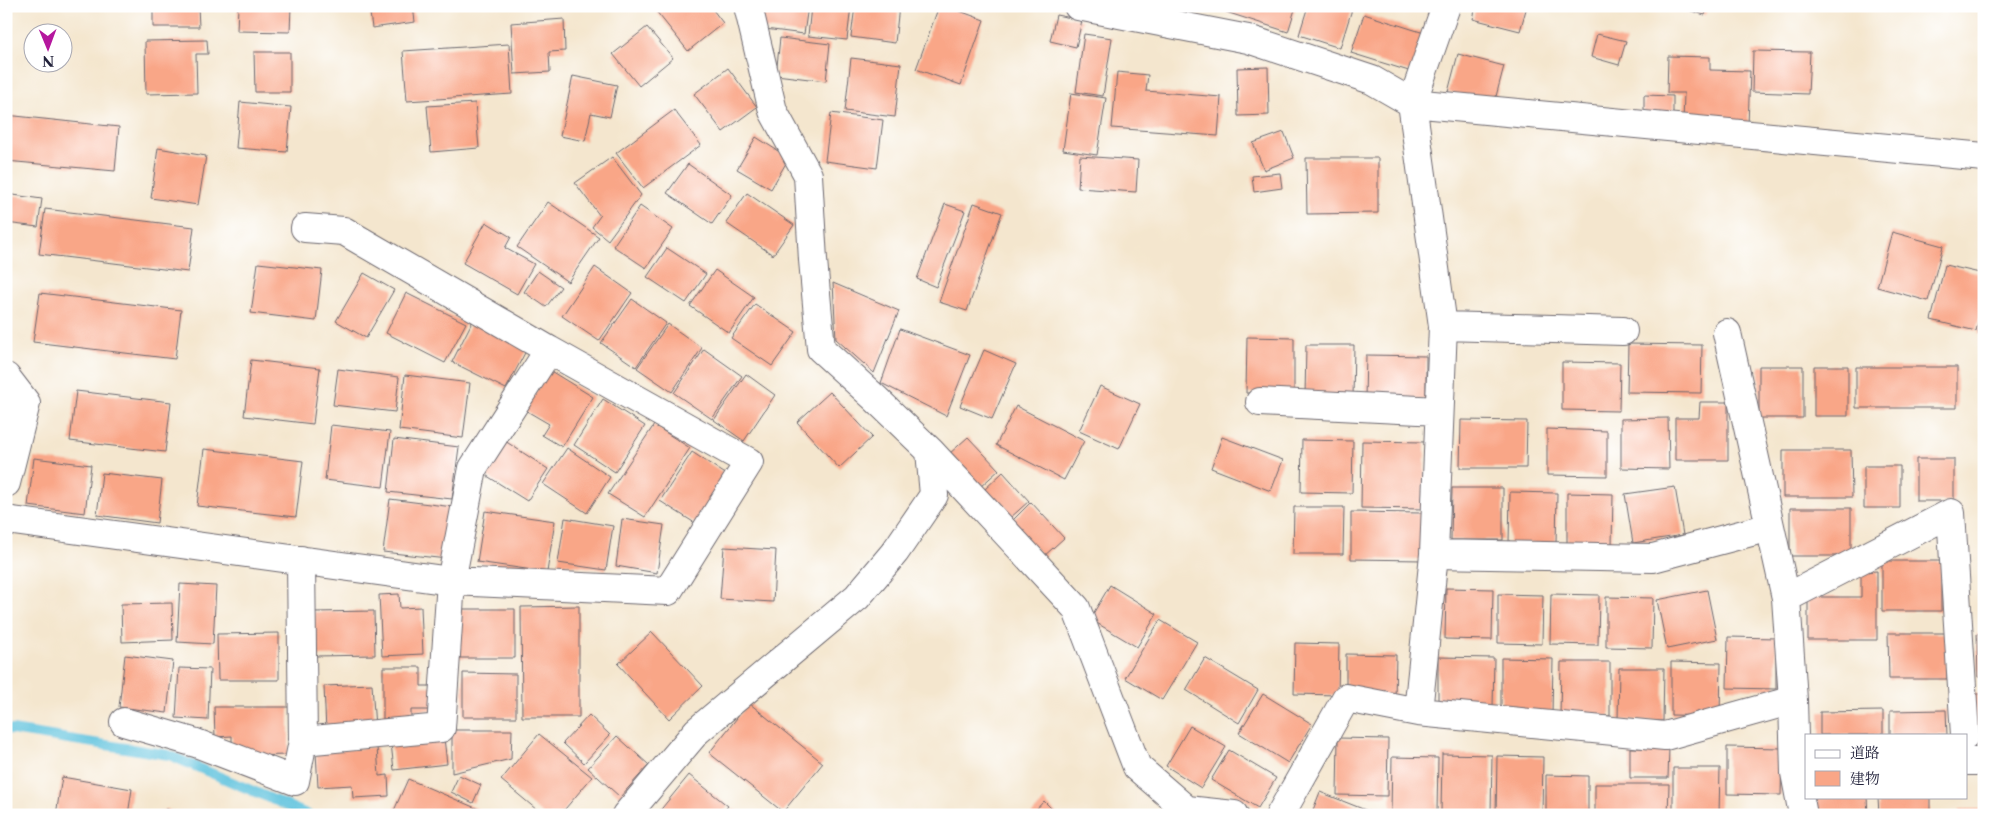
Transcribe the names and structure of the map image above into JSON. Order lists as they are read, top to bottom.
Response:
{
  "legend": ["道路", "建物"],
  "north": "bottom"
}
